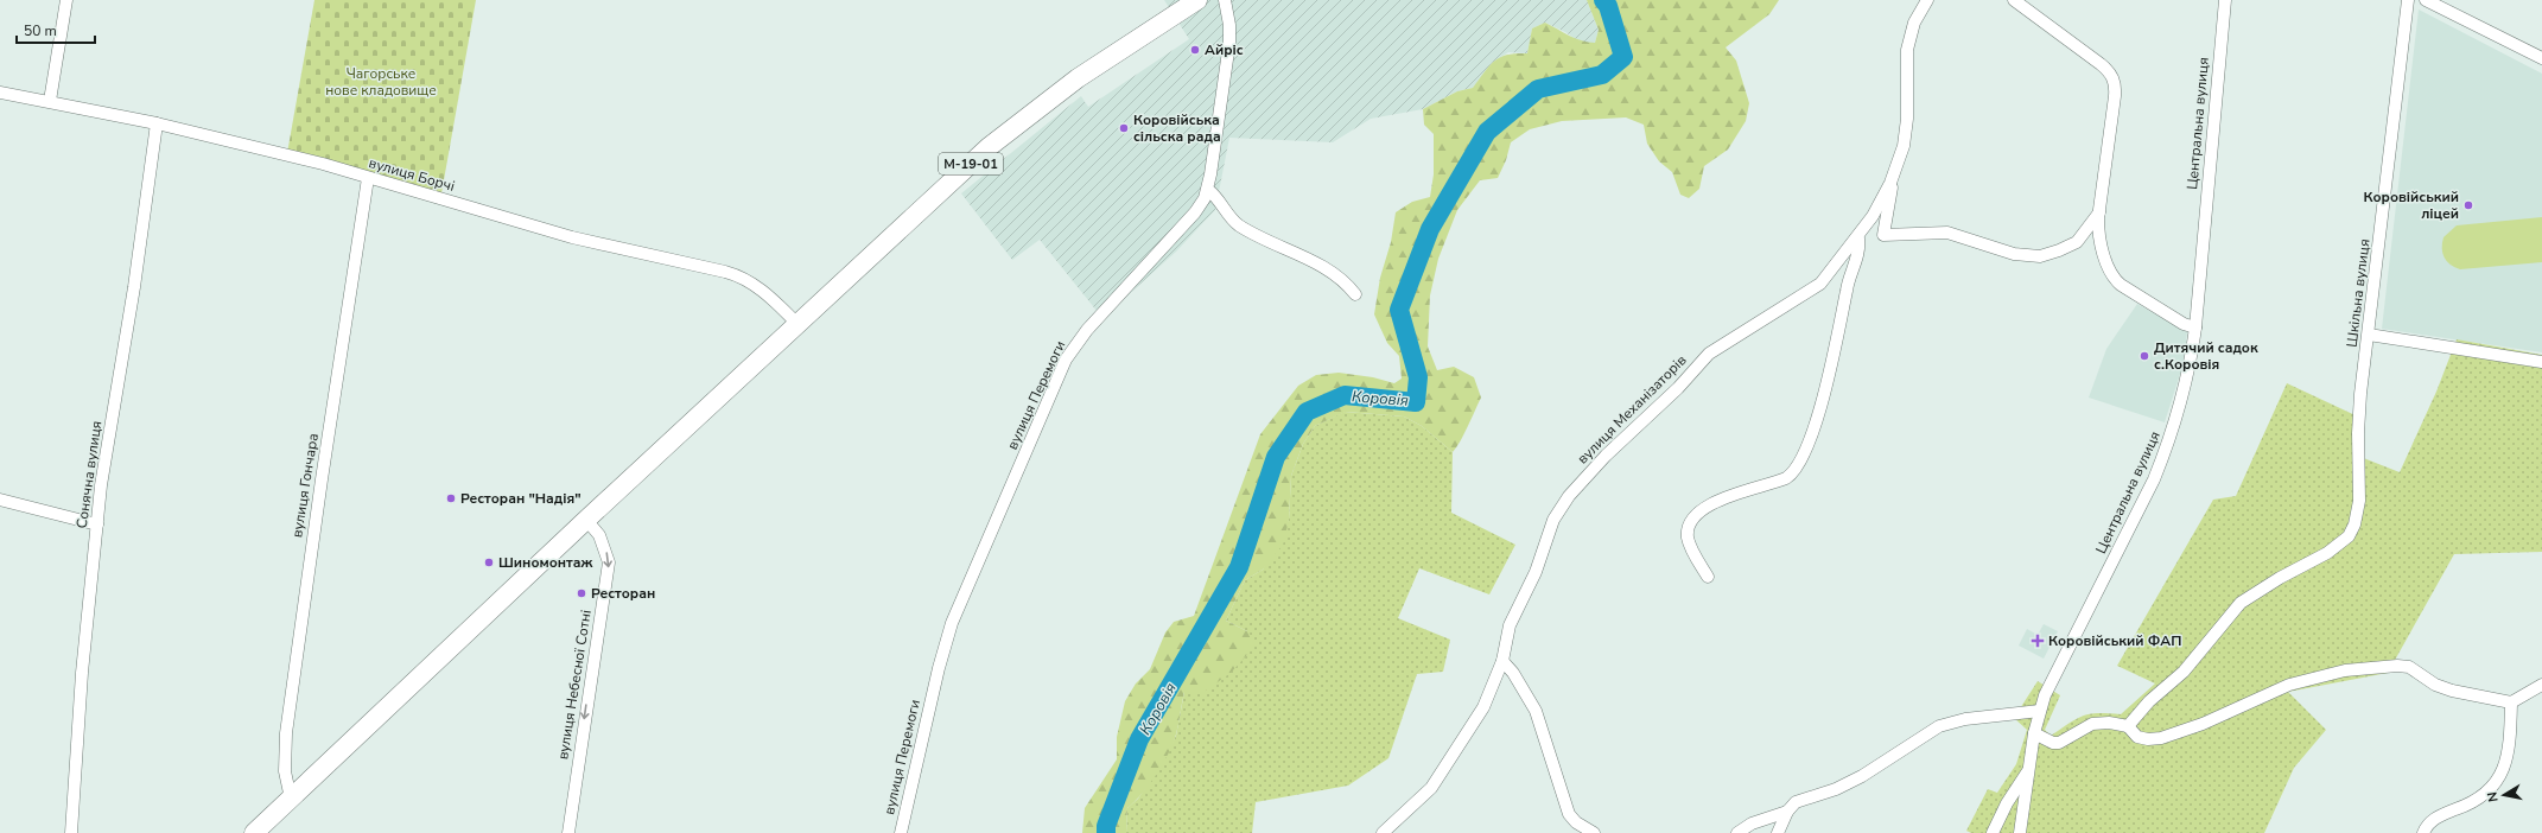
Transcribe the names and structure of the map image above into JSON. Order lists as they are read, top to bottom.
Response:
{
  "streets": {
    "main road": ["М-19-01"],
    "street": [
      "Центральна вулиця",
      "вулиця Борчі",
      "Шкільна вулиця",
      "вулиця Перемоги",
      "вулиця Механізаторів",
      "Сонячна вулиця",
      "вулиця Гончара",
      "вулиця Небесної Сотні"
    ]
  },
  "crossings": [
    ["М-19-01", "вулиця Борчі"],
    ["М-19-01", "вулиця Гончара"],
    ["М-19-01", "вулиця Небесної Сотні"],
    ["вулиця Борчі", "Сонячна вулиця"],
    ["вулиця Борчі", "вулиця Гончара"]
  ],
  "one_way": ["вулиця Небесної Сотні"],
  "water": ["Коровія"],
  "parks": ["Чагорське нове кладовище"],
  "places": {
    "other": [
      "Айріс",
      "Коровійська сільска рада",
      "Коровійський ліцей",
      "Дитячий садок с.Коровія",
      "Ресторан \"Надія\"",
      "Шиномонтаж",
      "Ресторан"
    ],
    "health": ["Коровійський ФАП"]
  },
  "scale_bar": "50 m",
  "north": "left"
}
